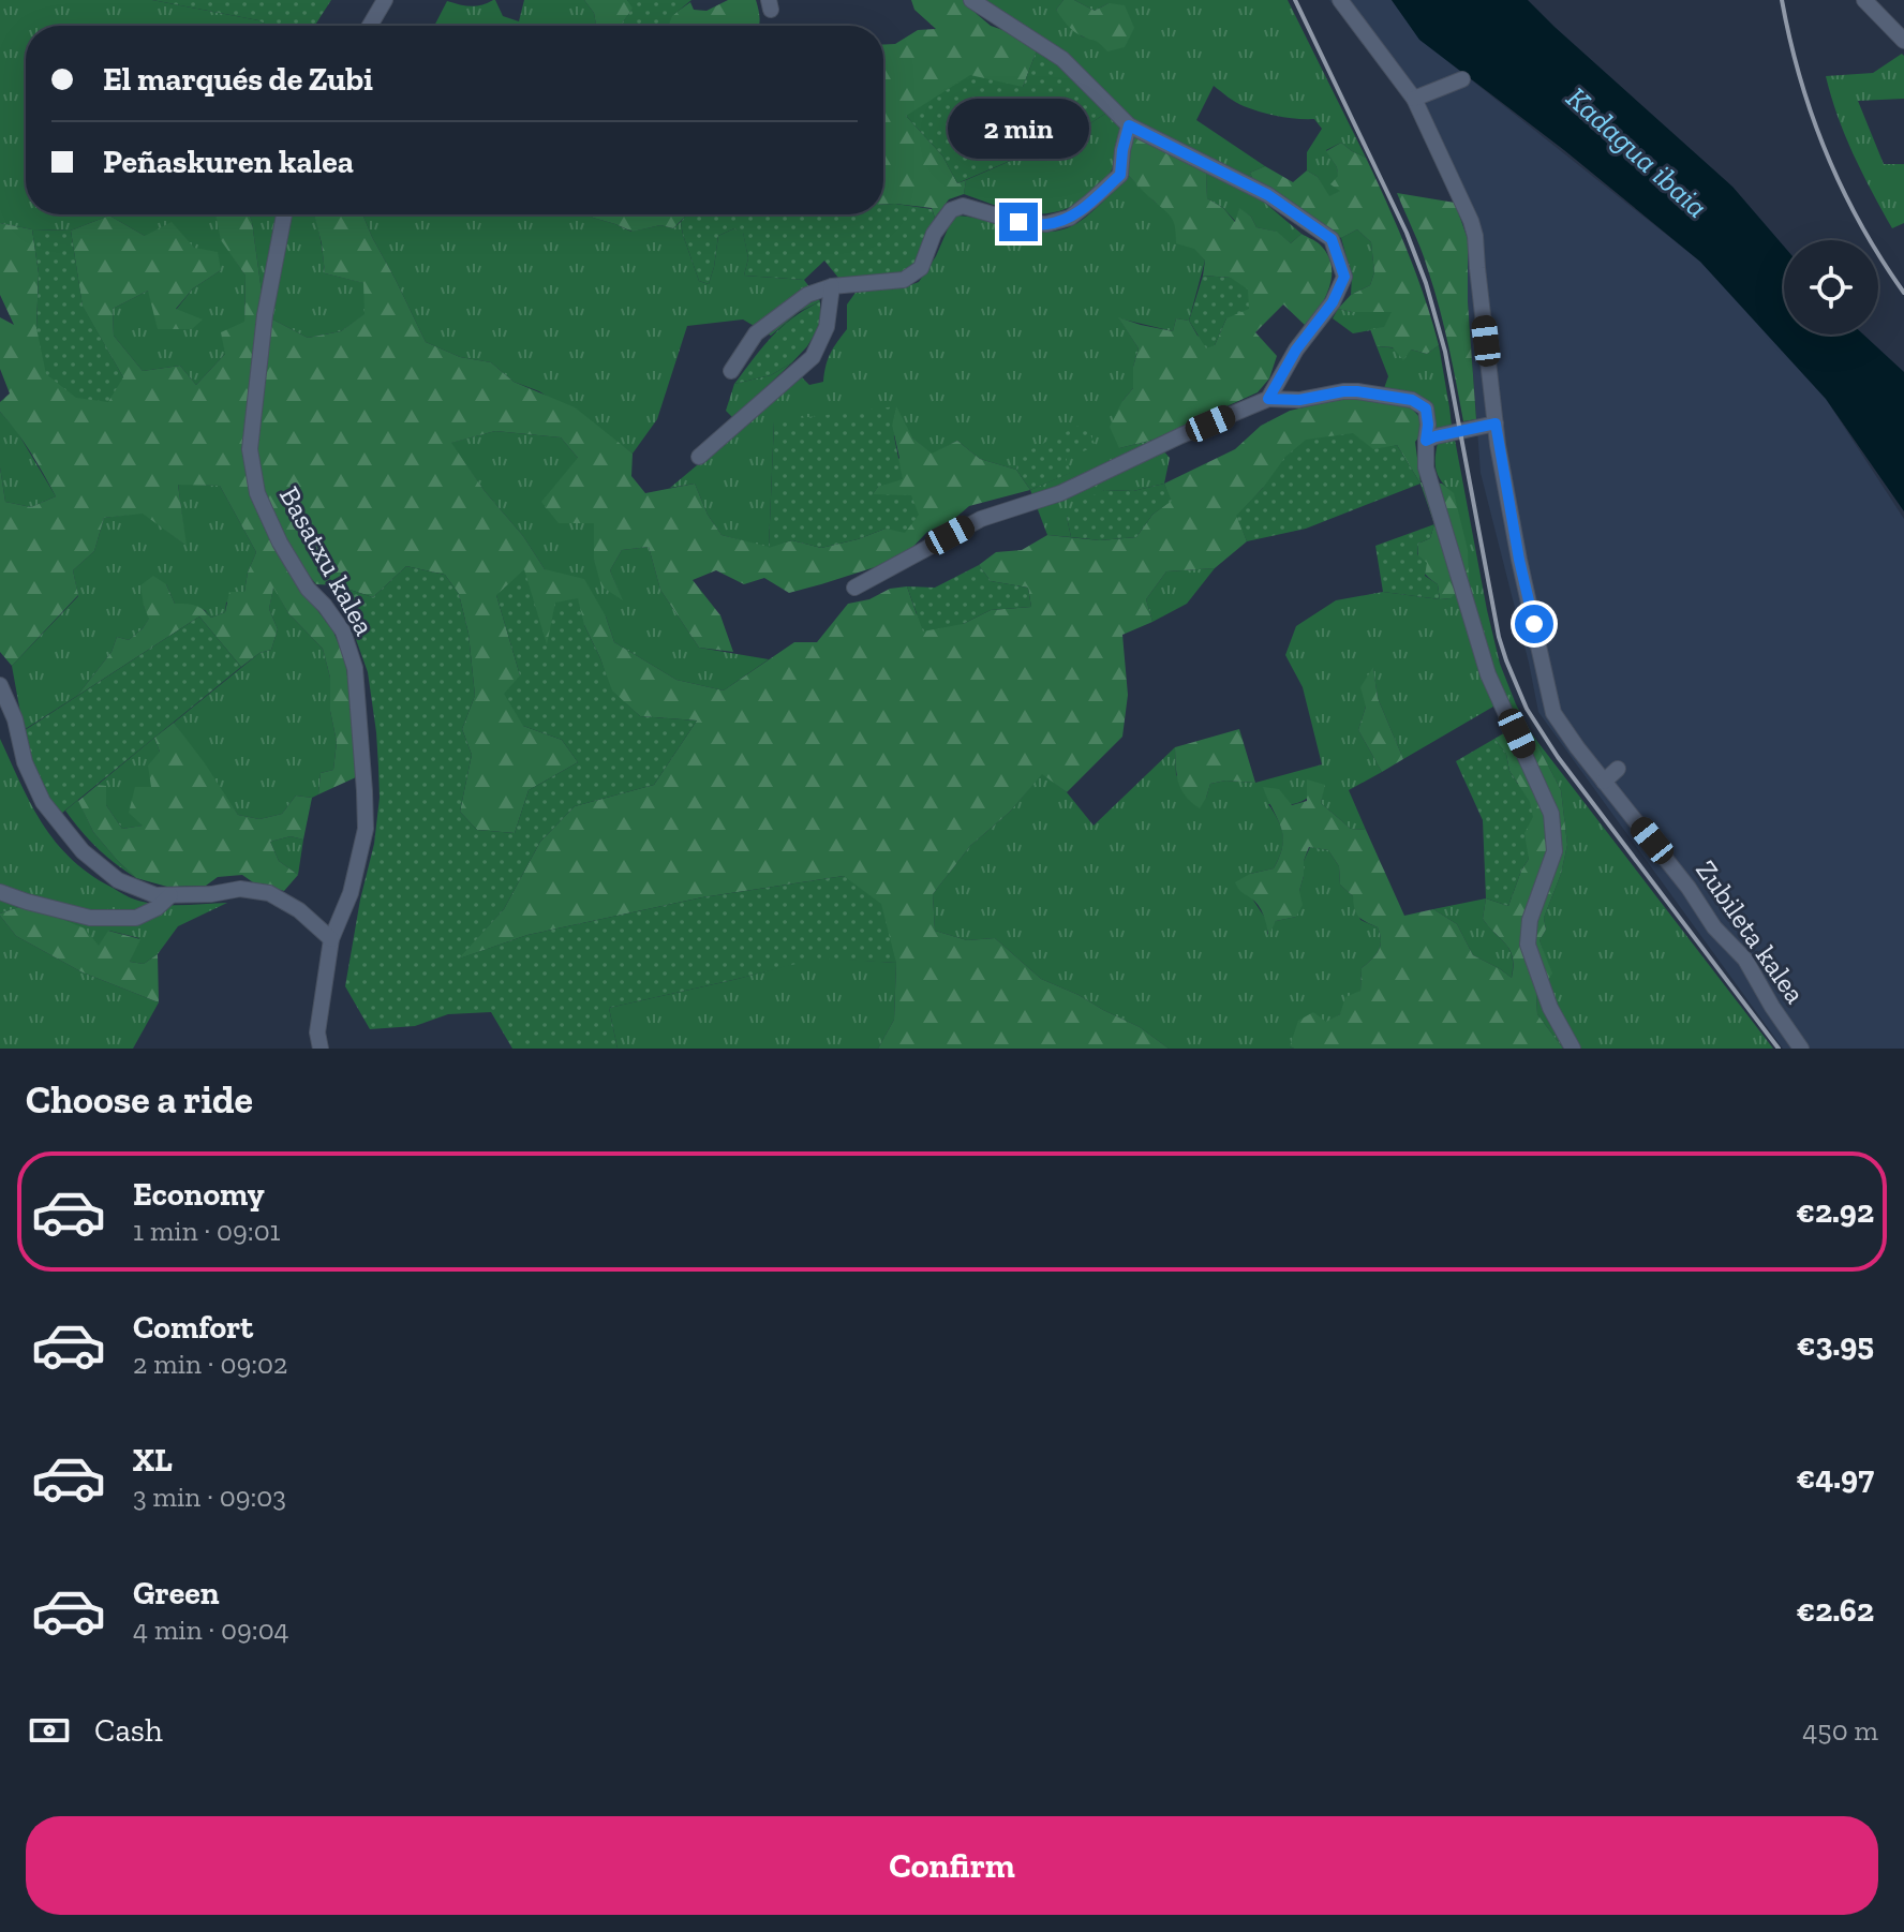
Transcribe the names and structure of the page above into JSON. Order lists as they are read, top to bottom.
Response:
{
  "streets": {
    "street": ["Basatxu kalea", "Zubileta kalea"]
  },
  "water": ["Kadagua ibaia"],
  "page": {
    "banner": ["El marqués de Zubi", "Peñaskuren kalea"],
    "bubble": "2 min",
    "heading": "Choose a ride",
    "list": [
      {
        "name": "Economy",
        "note": "1 min · 09:01",
        "value": "€2.92"
      },
      {
        "name": "Comfort",
        "note": "2 min · 09:02",
        "value": "€3.95"
      },
      {
        "name": "XL",
        "note": "3 min · 09:03",
        "value": "€4.97"
      },
      {
        "name": "Green",
        "note": "4 min · 09:04",
        "value": "€2.62"
      }
    ],
    "pay": ["Cash", "450 m"],
    "buttons": "Confirm"
  }
}
